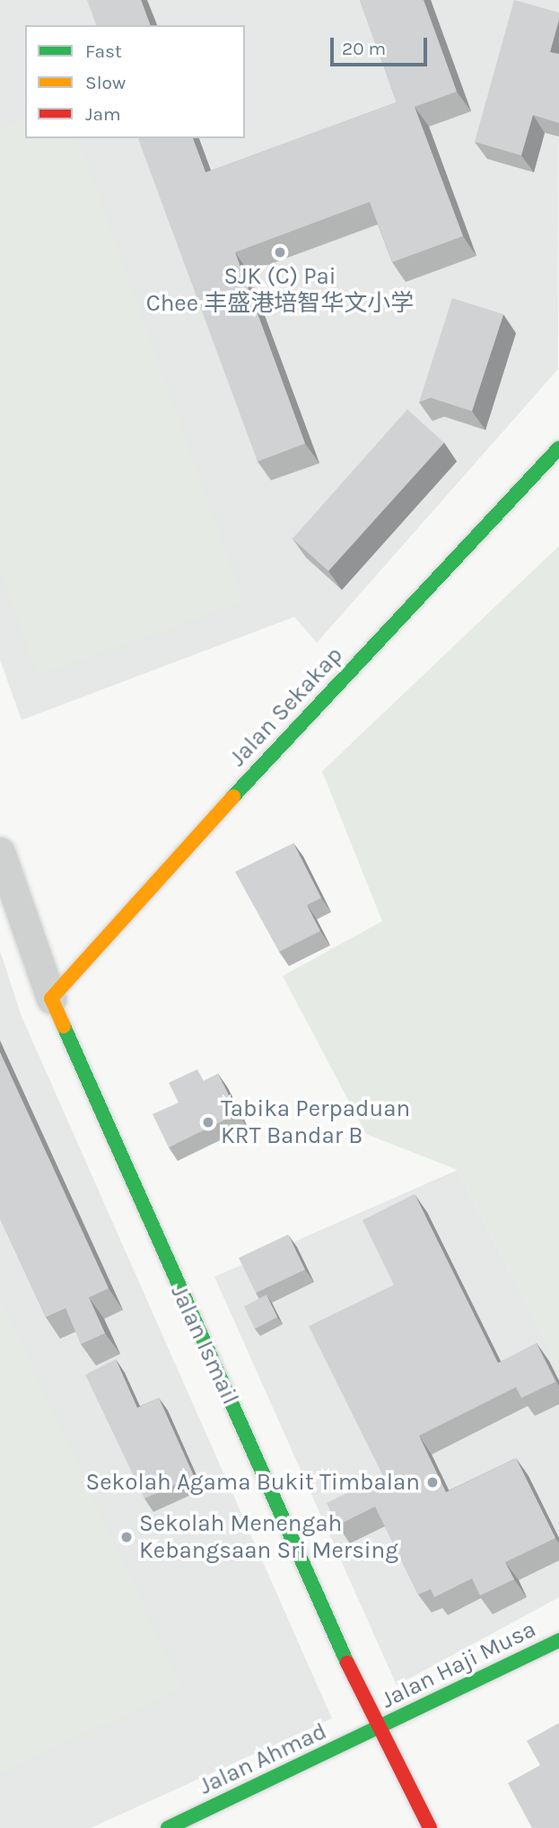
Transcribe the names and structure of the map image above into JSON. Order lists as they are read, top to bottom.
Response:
{
  "streets": {
    "street": [
      "Jalan Sekakap",
      "Jalan Ismail",
      "Jalan Haji Musa",
      "Jalan Ahmad"
    ]
  },
  "crossings": [
    ["Jalan Sekakap", "Jalan Ismail"],
    ["Jalan Ismail", "Jalan Haji Musa"],
    ["Jalan Ismail", "Jalan Ahmad"],
    ["Jalan Haji Musa", "Jalan Ahmad"]
  ],
  "places": [
    "SJK (C) Pai Chee 丰盛港培智华文小学",
    "Tabika Perpaduan KRT Bandar B",
    "Sekolah Agama Bukit Timbalan",
    "Sekolah Menengah Kebangsaan Sri Mersing"
  ],
  "legend": ["Fast", "Slow", "Jam"],
  "scale_bar": "20 m"
}
